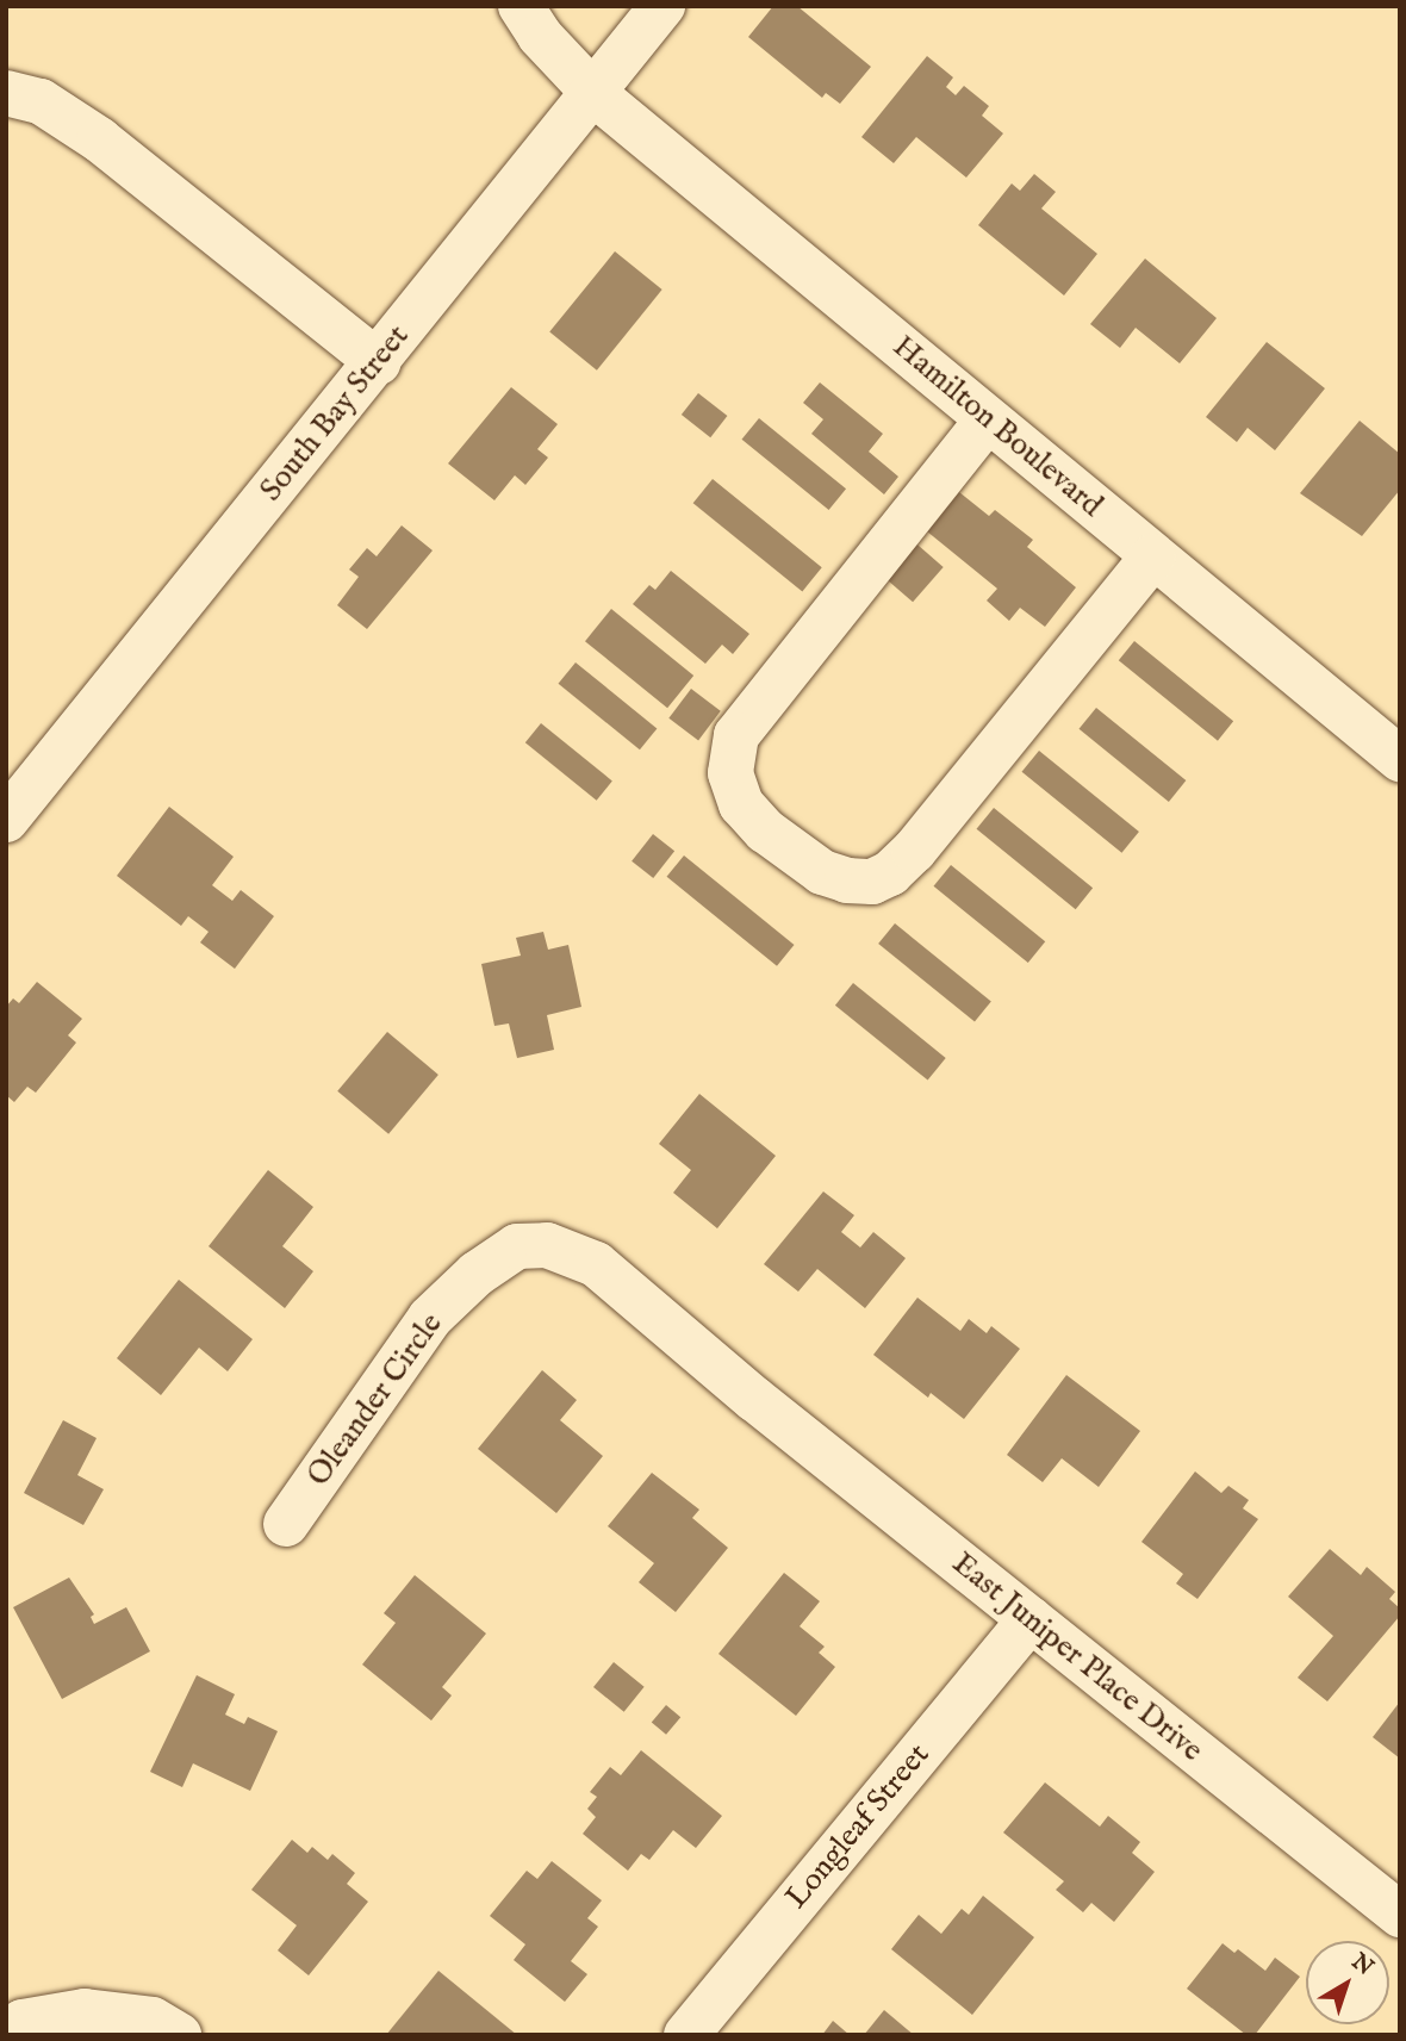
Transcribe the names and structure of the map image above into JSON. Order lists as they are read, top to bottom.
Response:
{
  "streets": {
    "street": [
      "South Bay Street",
      "Hamilton Boulevard",
      "Oleander Circle",
      "East Juniper Place Drive",
      "Longleaf Street"
    ]
  },
  "crossings": [
    ["South Bay Street", "Hamilton Boulevard"],
    ["Oleander Circle", "East Juniper Place Drive"],
    ["East Juniper Place Drive", "Longleaf Street"]
  ],
  "north": "top right"
}
